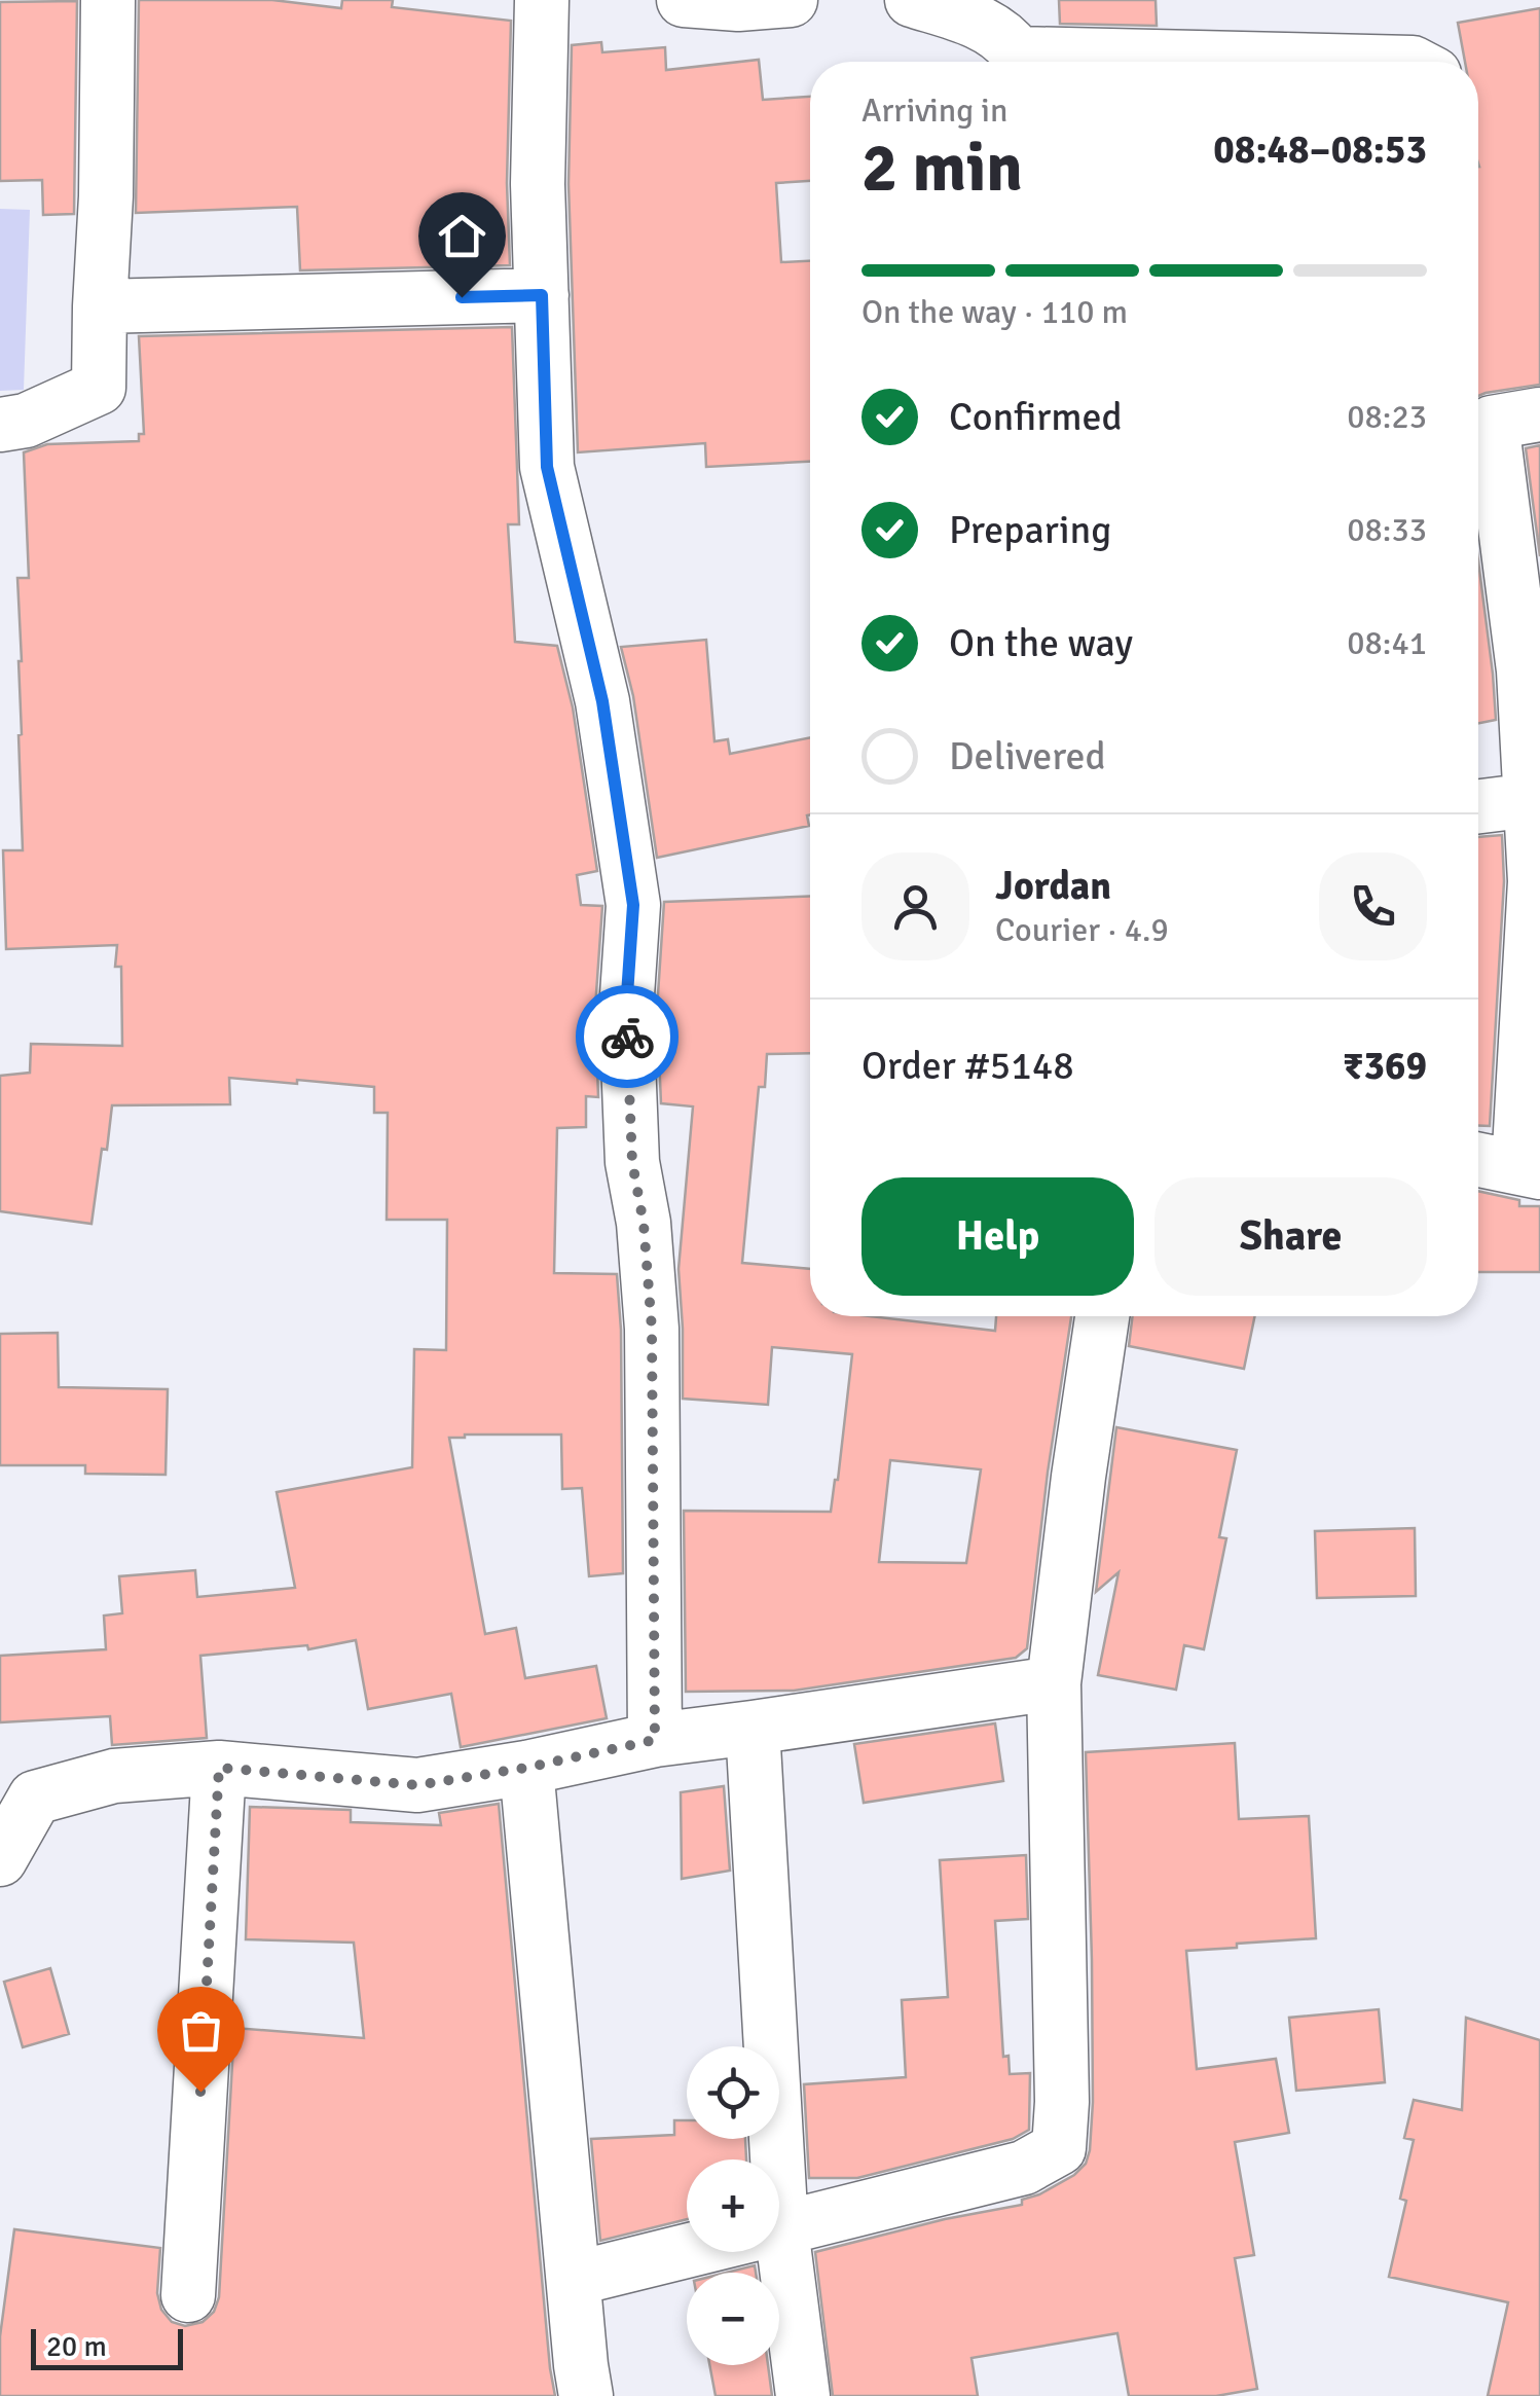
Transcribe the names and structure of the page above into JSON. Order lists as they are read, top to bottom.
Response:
{
  "scale_bar": "20 m",
  "page": {
    "heading": ["2 min", "Arriving in", "08:48–08:53"],
    "panel": [
      "Jordan",
      "Courier · 4.9",
      "Order #5148",
      "₹369"
    ],
    "bar": "On the way · 110 m",
    "list": [
      ["Confirmed", "08:23"],
      ["Preparing", "08:33"],
      ["On the way", "08:41"],
      "Delivered"
    ],
    "buttons": ["Help", "Share"],
    "map_buttons": ["+", "−"],
    "scale": "20 m"
  }
}
